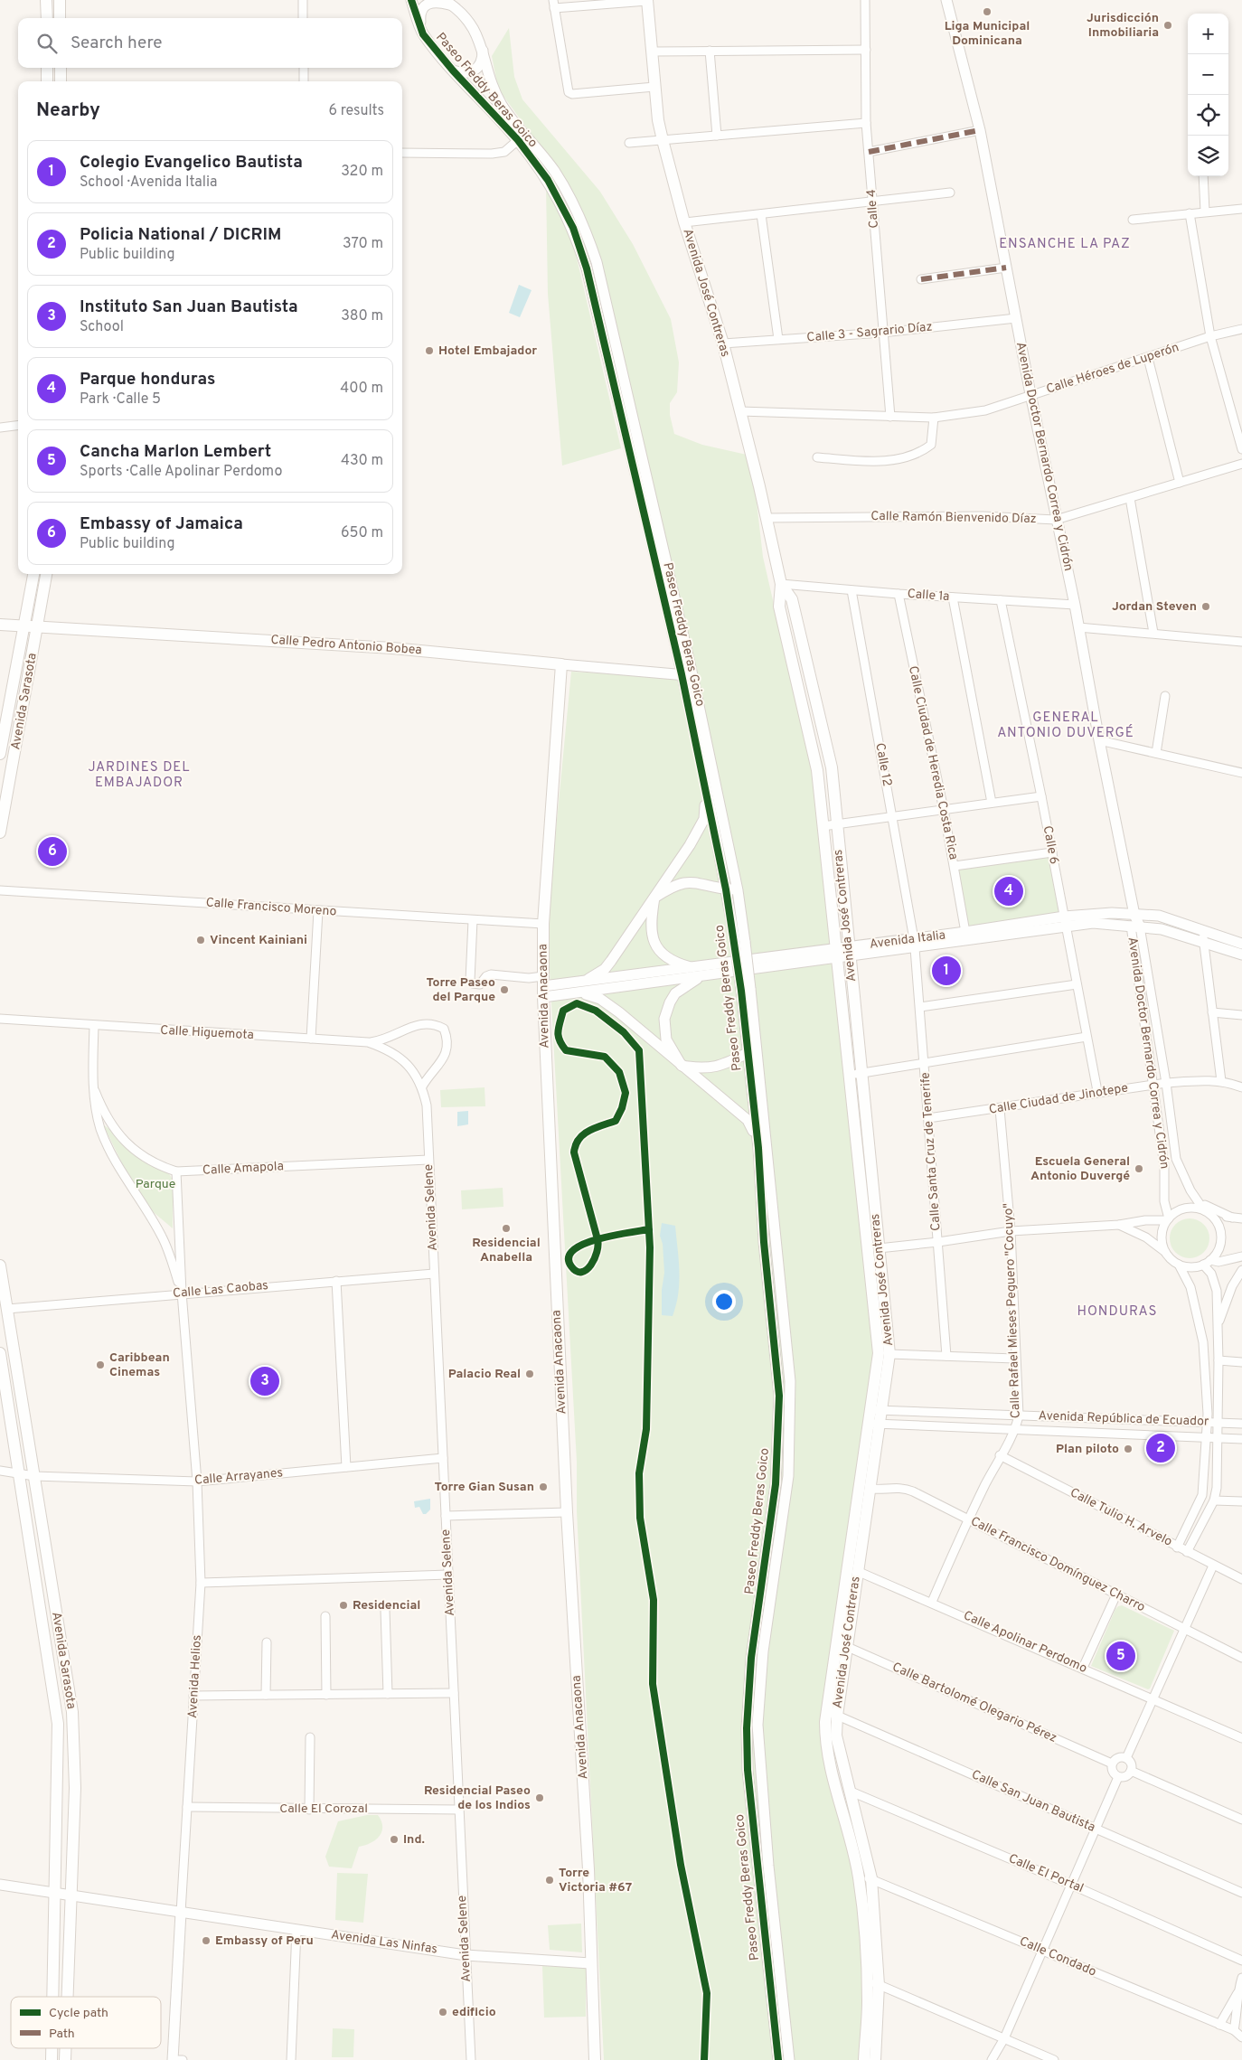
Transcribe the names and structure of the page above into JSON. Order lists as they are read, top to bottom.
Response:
{
  "streets": {
    "main road": [
      "Avenida José Contreras",
      "Calle Pedro Antonio Bobea",
      "Avenida Sarasota",
      "Avenida Anacaona"
    ],
    "street": [
      "Paseo Freddy Beras Goico",
      "Calle 4",
      "Calle 3 - Sagrario Díaz",
      "Calle Héroes de Luperón",
      "Avenida Doctor Bernardo Correa y Cidrón",
      "Calle Ramón Bienvenido Díaz",
      "Calle 1a",
      "Calle Ciudad de Heredia Costa Rica",
      "Calle 12",
      "Calle 6",
      "Calle Francisco Moreno",
      "Avenida Italia",
      "Calle Higuemota",
      "Calle Ciudad de Jinotepe",
      "Calle Santa Cruz de Tenerife",
      "Calle Amapola",
      "Avenida Selene",
      "Calle Las Caobas",
      "Calle Rafael Mieses Peguero \"Cocuyo\"",
      "Avenida República de Ecuador",
      "Calle Arrayanes",
      "Calle Tulio H. Arvelo",
      "Calle Francisco Domínguez Charro",
      "Calle Apolinar Perdomo",
      "Avenida Helios",
      "Calle Bartolomé Olegario Pérez",
      "Calle San Juan Bautista",
      "Calle El Corozal",
      "Calle El Portal",
      "Avenida Las Ninfas",
      "Calle Condado"
    ]
  },
  "crossings": [
    ["Paseo Freddy Beras Goico", "Calle Pedro Antonio Bobea"],
    ["Calle 4", "Calle 3 - Sagrario Díaz"],
    ["Calle 4", "Calle Héroes de Luperón"],
    ["Avenida José Contreras", "Calle 3 - Sagrario Díaz"],
    ["Avenida José Contreras", "Calle Héroes de Luperón"],
    ["Avenida José Contreras", "Calle Ramón Bienvenido Díaz"],
    ["Avenida José Contreras", "Calle 1a"],
    ["Avenida José Contreras", "Avenida Italia"],
    ["Avenida José Contreras", "Avenida República de Ecuador"],
    ["Avenida José Contreras", "Calle Francisco Domínguez Charro"],
    ["Avenida José Contreras", "Calle Apolinar Perdomo"],
    ["Avenida José Contreras", "Calle Bartolomé Olegario Pérez"],
    ["Avenida José Contreras", "Calle San Juan Bautista"],
    ["Avenida José Contreras", "Calle El Portal"],
    ["Avenida José Contreras", "Calle Condado"],
    ["Calle 3 - Sagrario Díaz", "Avenida Doctor Bernardo Correa y Cidrón"],
    ["Calle Héroes de Luperón", "Avenida Doctor Bernardo Correa y Cidrón"],
    ["Avenida Doctor Bernardo Correa y Cidrón", "Calle Ramón Bienvenido Díaz"],
    ["Avenida Doctor Bernardo Correa y Cidrón", "Calle 1a"],
    ["Avenida Doctor Bernardo Correa y Cidrón", "Avenida Italia"],
    ["Avenida Doctor Bernardo Correa y Cidrón", "Calle Ciudad de Jinotepe"],
    ["Calle 1a", "Calle Ciudad de Heredia Costa Rica"],
    ["Calle 1a", "Calle 12"],
    ["Calle 1a", "Calle 6"],
    ["Calle Pedro Antonio Bobea", "Avenida Sarasota"],
    ["Calle Pedro Antonio Bobea", "Avenida Anacaona"],
    ["Avenida Sarasota", "Calle Las Caobas"],
    ["Avenida Sarasota", "Calle Arrayanes"],
    ["Avenida Sarasota", "Avenida Las Ninfas"],
    ["Calle Ciudad de Heredia Costa Rica", "Avenida Italia"],
    ["Calle 12", "Avenida Italia"],
    ["Calle 12", "Calle Santa Cruz de Tenerife"],
    ["Calle 6", "Avenida Italia"],
    ["Calle 6", "Calle Ciudad de Jinotepe"],
    ["Calle Francisco Moreno", "Avenida Anacaona"],
    ["Avenida Italia", "Avenida Anacaona"],
    ["Avenida Italia", "Calle Santa Cruz de Tenerife"],
    ["Avenida Anacaona", "Avenida Las Ninfas"],
    ["Calle Higuemota", "Avenida Selene"],
    ["Calle Higuemota", "Avenida Helios"],
    ["Calle Ciudad de Jinotepe", "Calle Santa Cruz de Tenerife"],
    ["Calle Ciudad de Jinotepe", "Calle Rafael Mieses Peguero \"Cocuyo\""],
    ["Calle Amapola", "Avenida Selene"],
    ["Calle Amapola", "Avenida Helios"],
    ["Avenida Selene", "Calle Las Caobas"],
    ["Avenida Selene", "Calle Arrayanes"],
    ["Avenida Selene", "Calle El Corozal"],
    ["Avenida Selene", "Avenida Las Ninfas"],
    ["Calle Las Caobas", "Avenida Helios"],
    ["Calle Rafael Mieses Peguero \"Cocuyo\"", "Avenida República de Ecuador"],
    ["Calle Rafael Mieses Peguero \"Cocuyo\"", "Calle Tulio H. Arvelo"],
    ["Calle Rafael Mieses Peguero \"Cocuyo\"", "Calle Francisco Domínguez Charro"],
    ["Calle Rafael Mieses Peguero \"Cocuyo\"", "Calle Apolinar Perdomo"],
    ["Calle Arrayanes", "Avenida Helios"],
    ["Avenida Helios", "Calle El Corozal"],
    ["Avenida Helios", "Avenida Las Ninfas"]
  ],
  "districts": [
    "ENSANCHE LA PAZ",
    "GENERAL ANTONIO DUVERGÉ",
    "JARDINES DEL EMBAJADOR",
    "HONDURAS"
  ],
  "parks": ["Parque"],
  "places": [
    "Liga Municipal Dominicana",
    "Jurisdicción Inmobiliaria",
    "Hotel Embajador",
    "Jordan Steven",
    "Vincent Kainiani",
    "Torre Paseo del Parque",
    "Escuela General Antonio Duvergé",
    "Residencial Anabella",
    "Caribbean Cinemas",
    "Palacio Real",
    "Plan piloto",
    "Torre Gian Susan",
    "Residencial",
    "Residencial Paseo de los Indios",
    "Ind.",
    "Torre Victoria #67",
    "Embassy of Peru",
    "edificio"
  ],
  "legend": ["Cycle path", "Path"],
  "page": {
    "map_buttons": ["+", "−"],
    "search": "Search here",
    "heading": ["Nearby", "6 results"],
    "list": [
      {
        "mark": "1",
        "name": "Colegio Evangelico Bautista",
        "note": "School · Avenida Italia",
        "value": "320 m"
      },
      {
        "mark": "2",
        "name": "Policia National / DICRIM",
        "note": "Public building",
        "value": "370 m"
      },
      {
        "mark": "3",
        "name": "Instituto San Juan Bautista",
        "note": "School",
        "value": "380 m"
      },
      {
        "mark": "4",
        "name": "Parque honduras",
        "note": "Park · Calle 5",
        "value": "400 m"
      },
      {
        "mark": "5",
        "name": "Cancha Marlon Lembert",
        "note": "Sports · Calle Apolinar Perdomo",
        "value": "430 m"
      },
      {
        "mark": "6",
        "name": "Embassy of Jamaica",
        "note": "Public building",
        "value": "650 m"
      }
    ],
    "pins": [
      "6",
      "4",
      "1",
      "3",
      "2",
      "5"
    ]
  }
}
